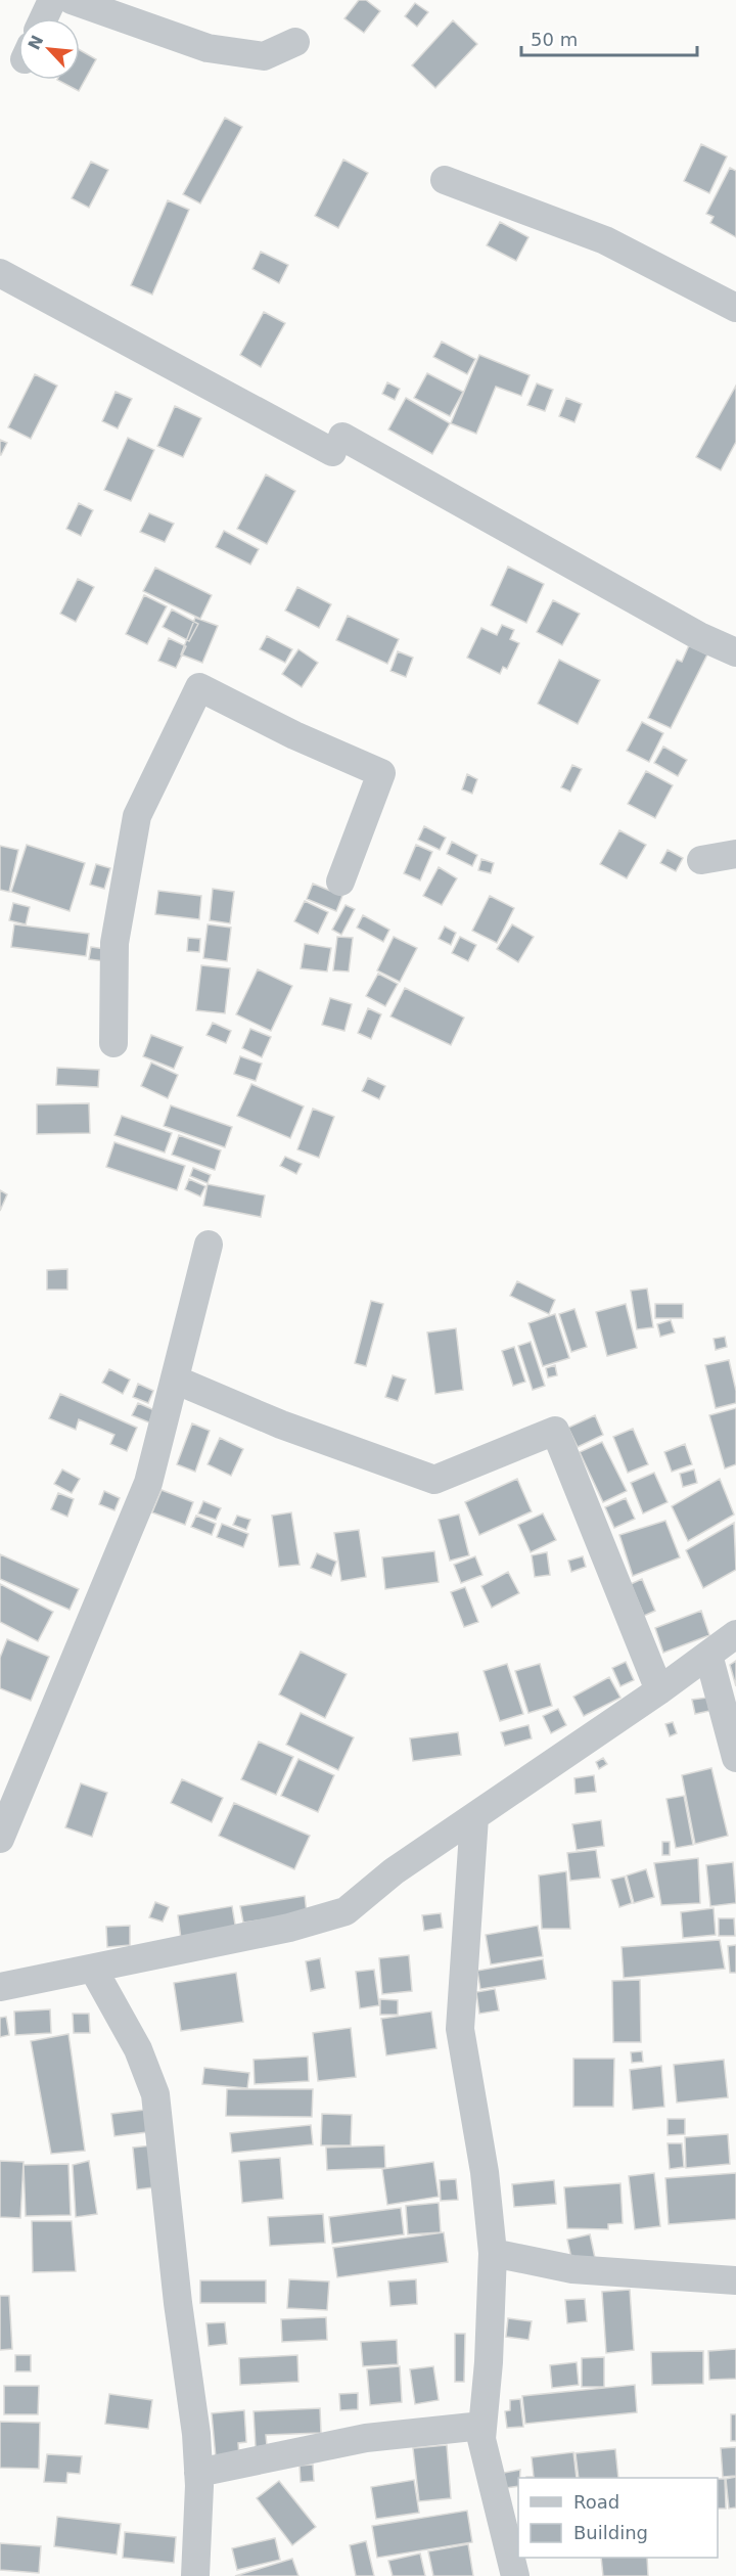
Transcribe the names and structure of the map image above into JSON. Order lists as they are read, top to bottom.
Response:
{
  "legend": ["Road", "Building"],
  "scale_bar": "50 m",
  "north": "top left"
}
